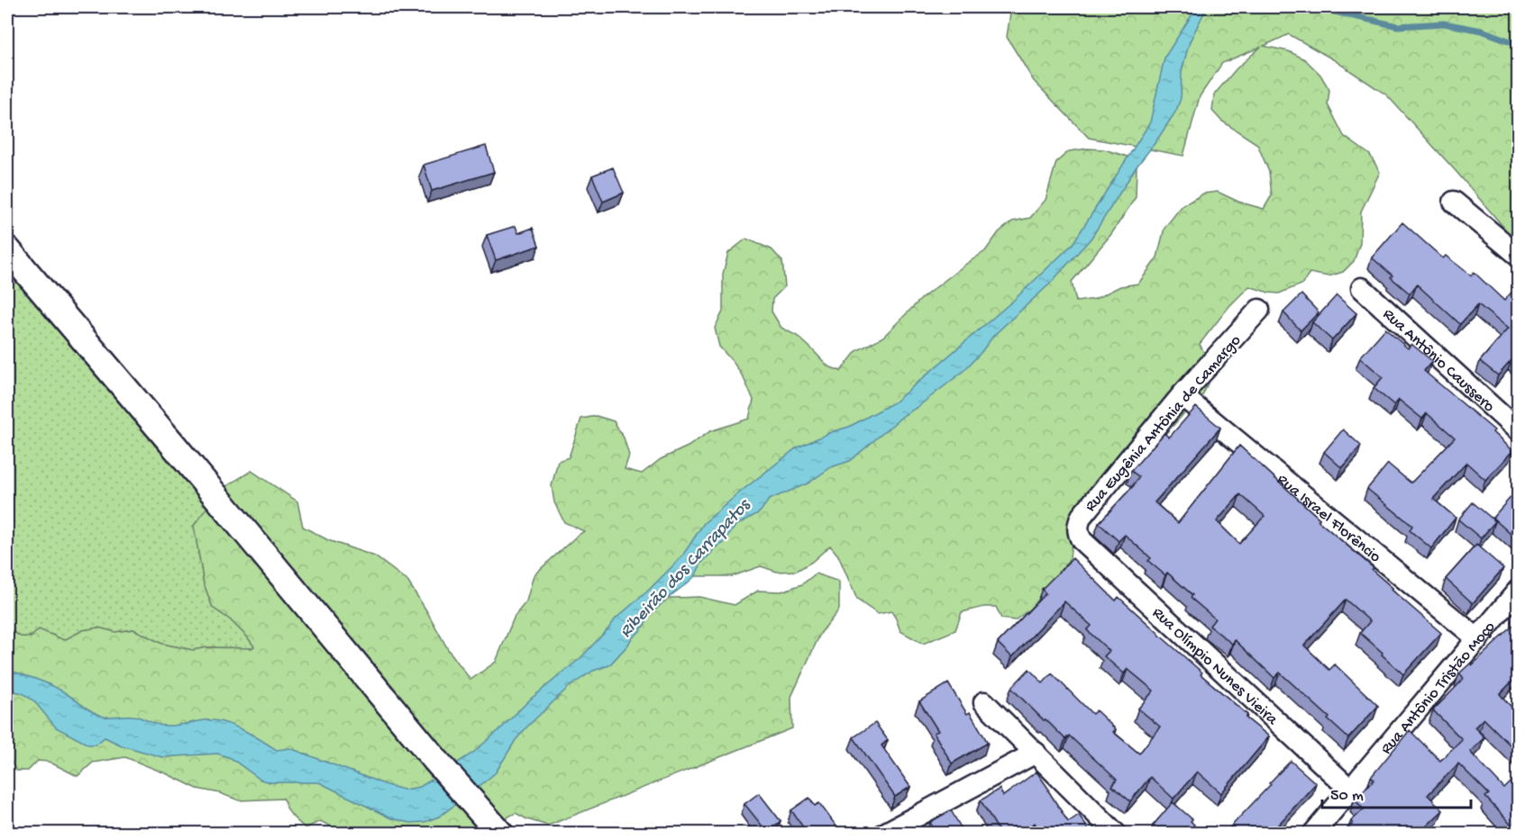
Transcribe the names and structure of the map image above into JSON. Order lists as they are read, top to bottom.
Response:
{
  "streets": {
    "street": [
      "Rua Antônio Caussero",
      "Rua Eugênia Antônia de Camargo",
      "Rua Israel Florêncio",
      "Rua Olímpio Nunes Vieira",
      "Rua Antônio Tristão Moço"
    ]
  },
  "crossings": [
    ["Rua Eugênia Antônia de Camargo", "Rua Israel Florêncio"],
    ["Rua Eugênia Antônia de Camargo", "Rua Olímpio Nunes Vieira"],
    ["Rua Israel Florêncio", "Rua Antônio Tristão Moço"],
    ["Rua Olímpio Nunes Vieira", "Rua Antônio Tristão Moço"]
  ],
  "water": ["Ribeirão dos Carrapatos"],
  "scale_bar": "50 m"
}
